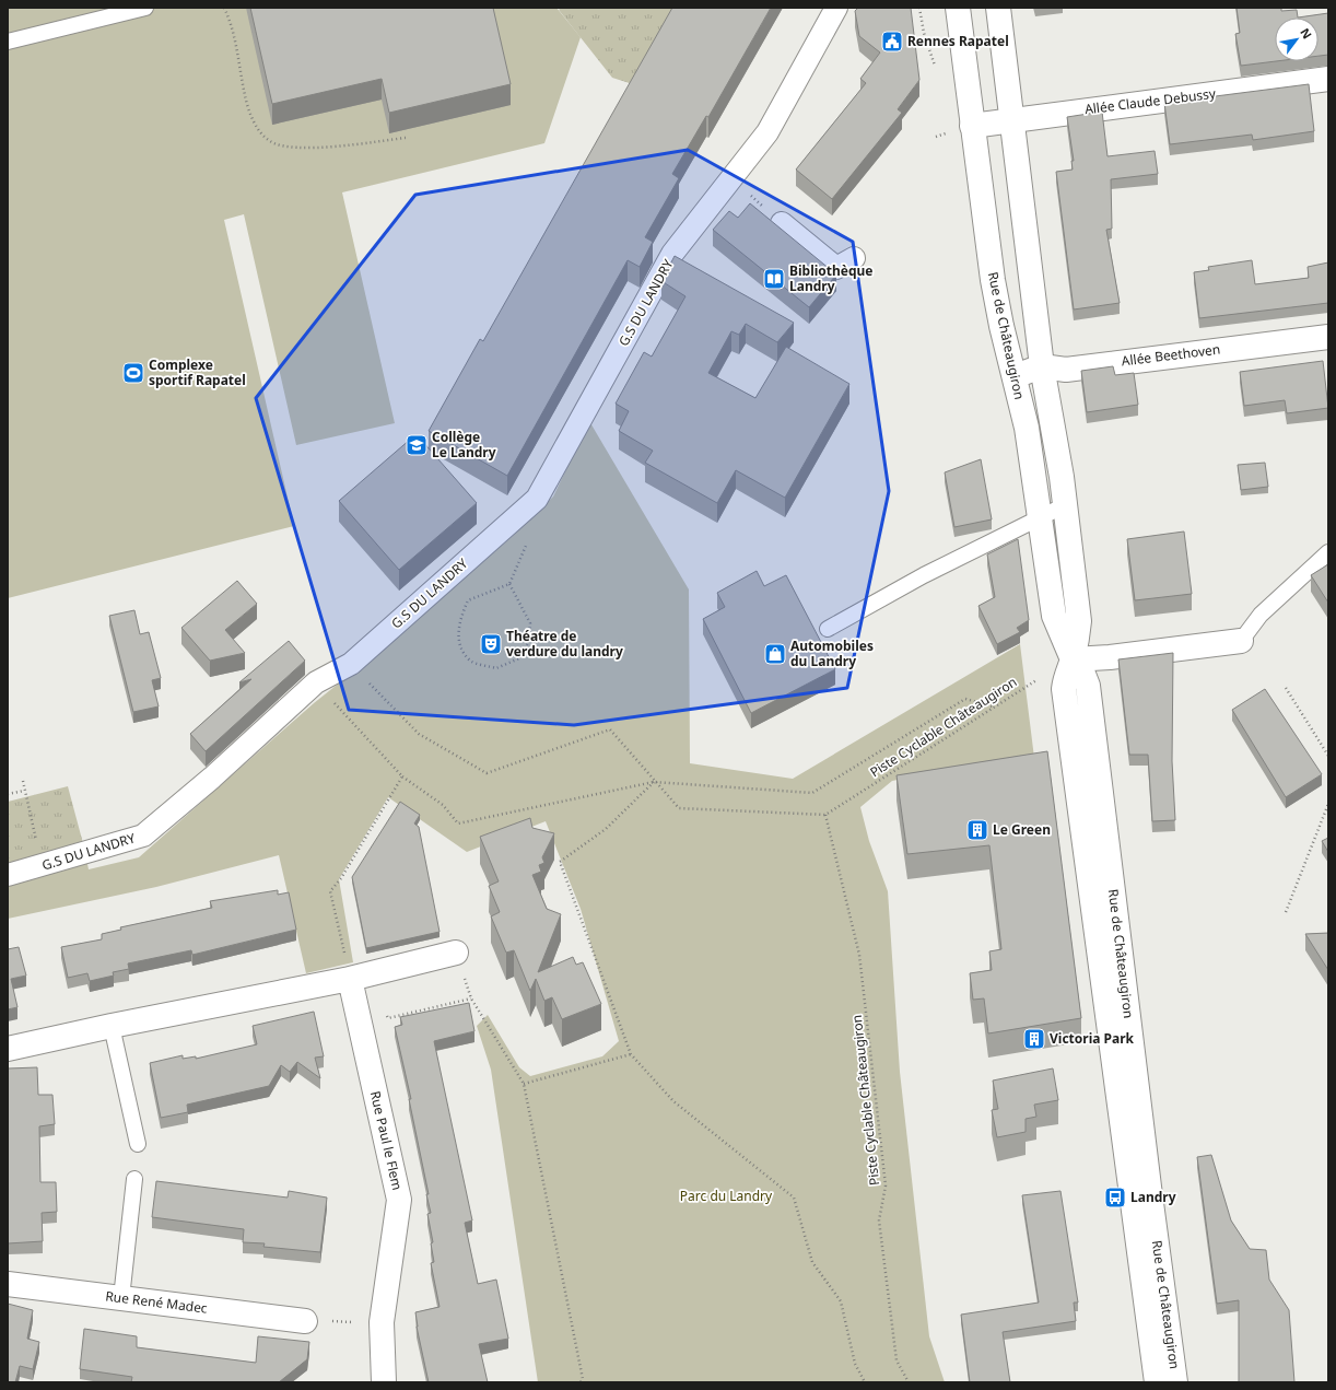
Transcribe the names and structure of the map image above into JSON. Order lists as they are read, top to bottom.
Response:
{
  "streets": {
    "main road": [
      "Allée Claude Debussy",
      "Rue de Châteaugiron",
      "Allée Beethoven",
      "Rue Paul le Flem",
      "Rue René Madec"
    ],
    "street": ["G.S DU LANDRY"],
    "path": ["Piste Cyclable Châteaugiron"]
  },
  "crossings": [
    ["Allée Claude Debussy", "Rue de Châteaugiron"],
    ["Rue de Châteaugiron", "Allée Beethoven"],
    ["Rue de Châteaugiron", "Piste Cyclable Châteaugiron"]
  ],
  "parks": ["Parc du Landry"],
  "places": {
    "public building": ["Rennes Rapatel"],
    "library": ["Bibliothèque Landry"],
    "sports": ["Complexe sportif Rapatel"],
    "school or university": ["Collège Le Landry"],
    "theatre": ["Théatre de verdure du landry"],
    "shop": ["Automobiles du Landry"],
    "building": ["Le Green", "Victoria Park"],
    "bus stop": ["Landry"]
  },
  "north": "top right"
}
